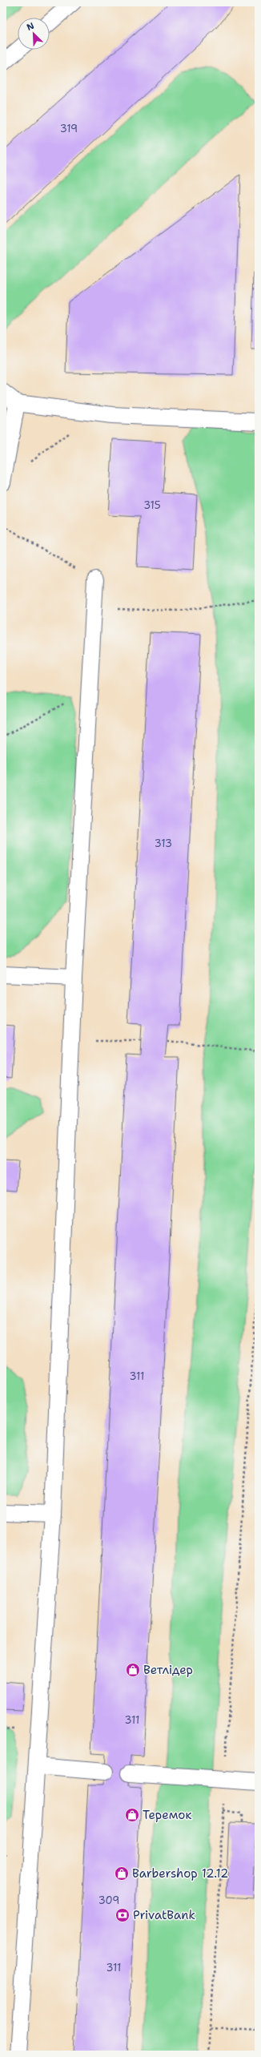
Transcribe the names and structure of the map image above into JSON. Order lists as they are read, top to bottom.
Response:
{
  "places": {
    "shop": ["Ветлідер", "Теремок", "Barbershop 12.12"],
    "bank": ["PrivatBank"]
  },
  "house_numbers": [
    "319",
    "315",
    "313",
    "311",
    "311",
    "309",
    "311"
  ],
  "north": "top left"
}
